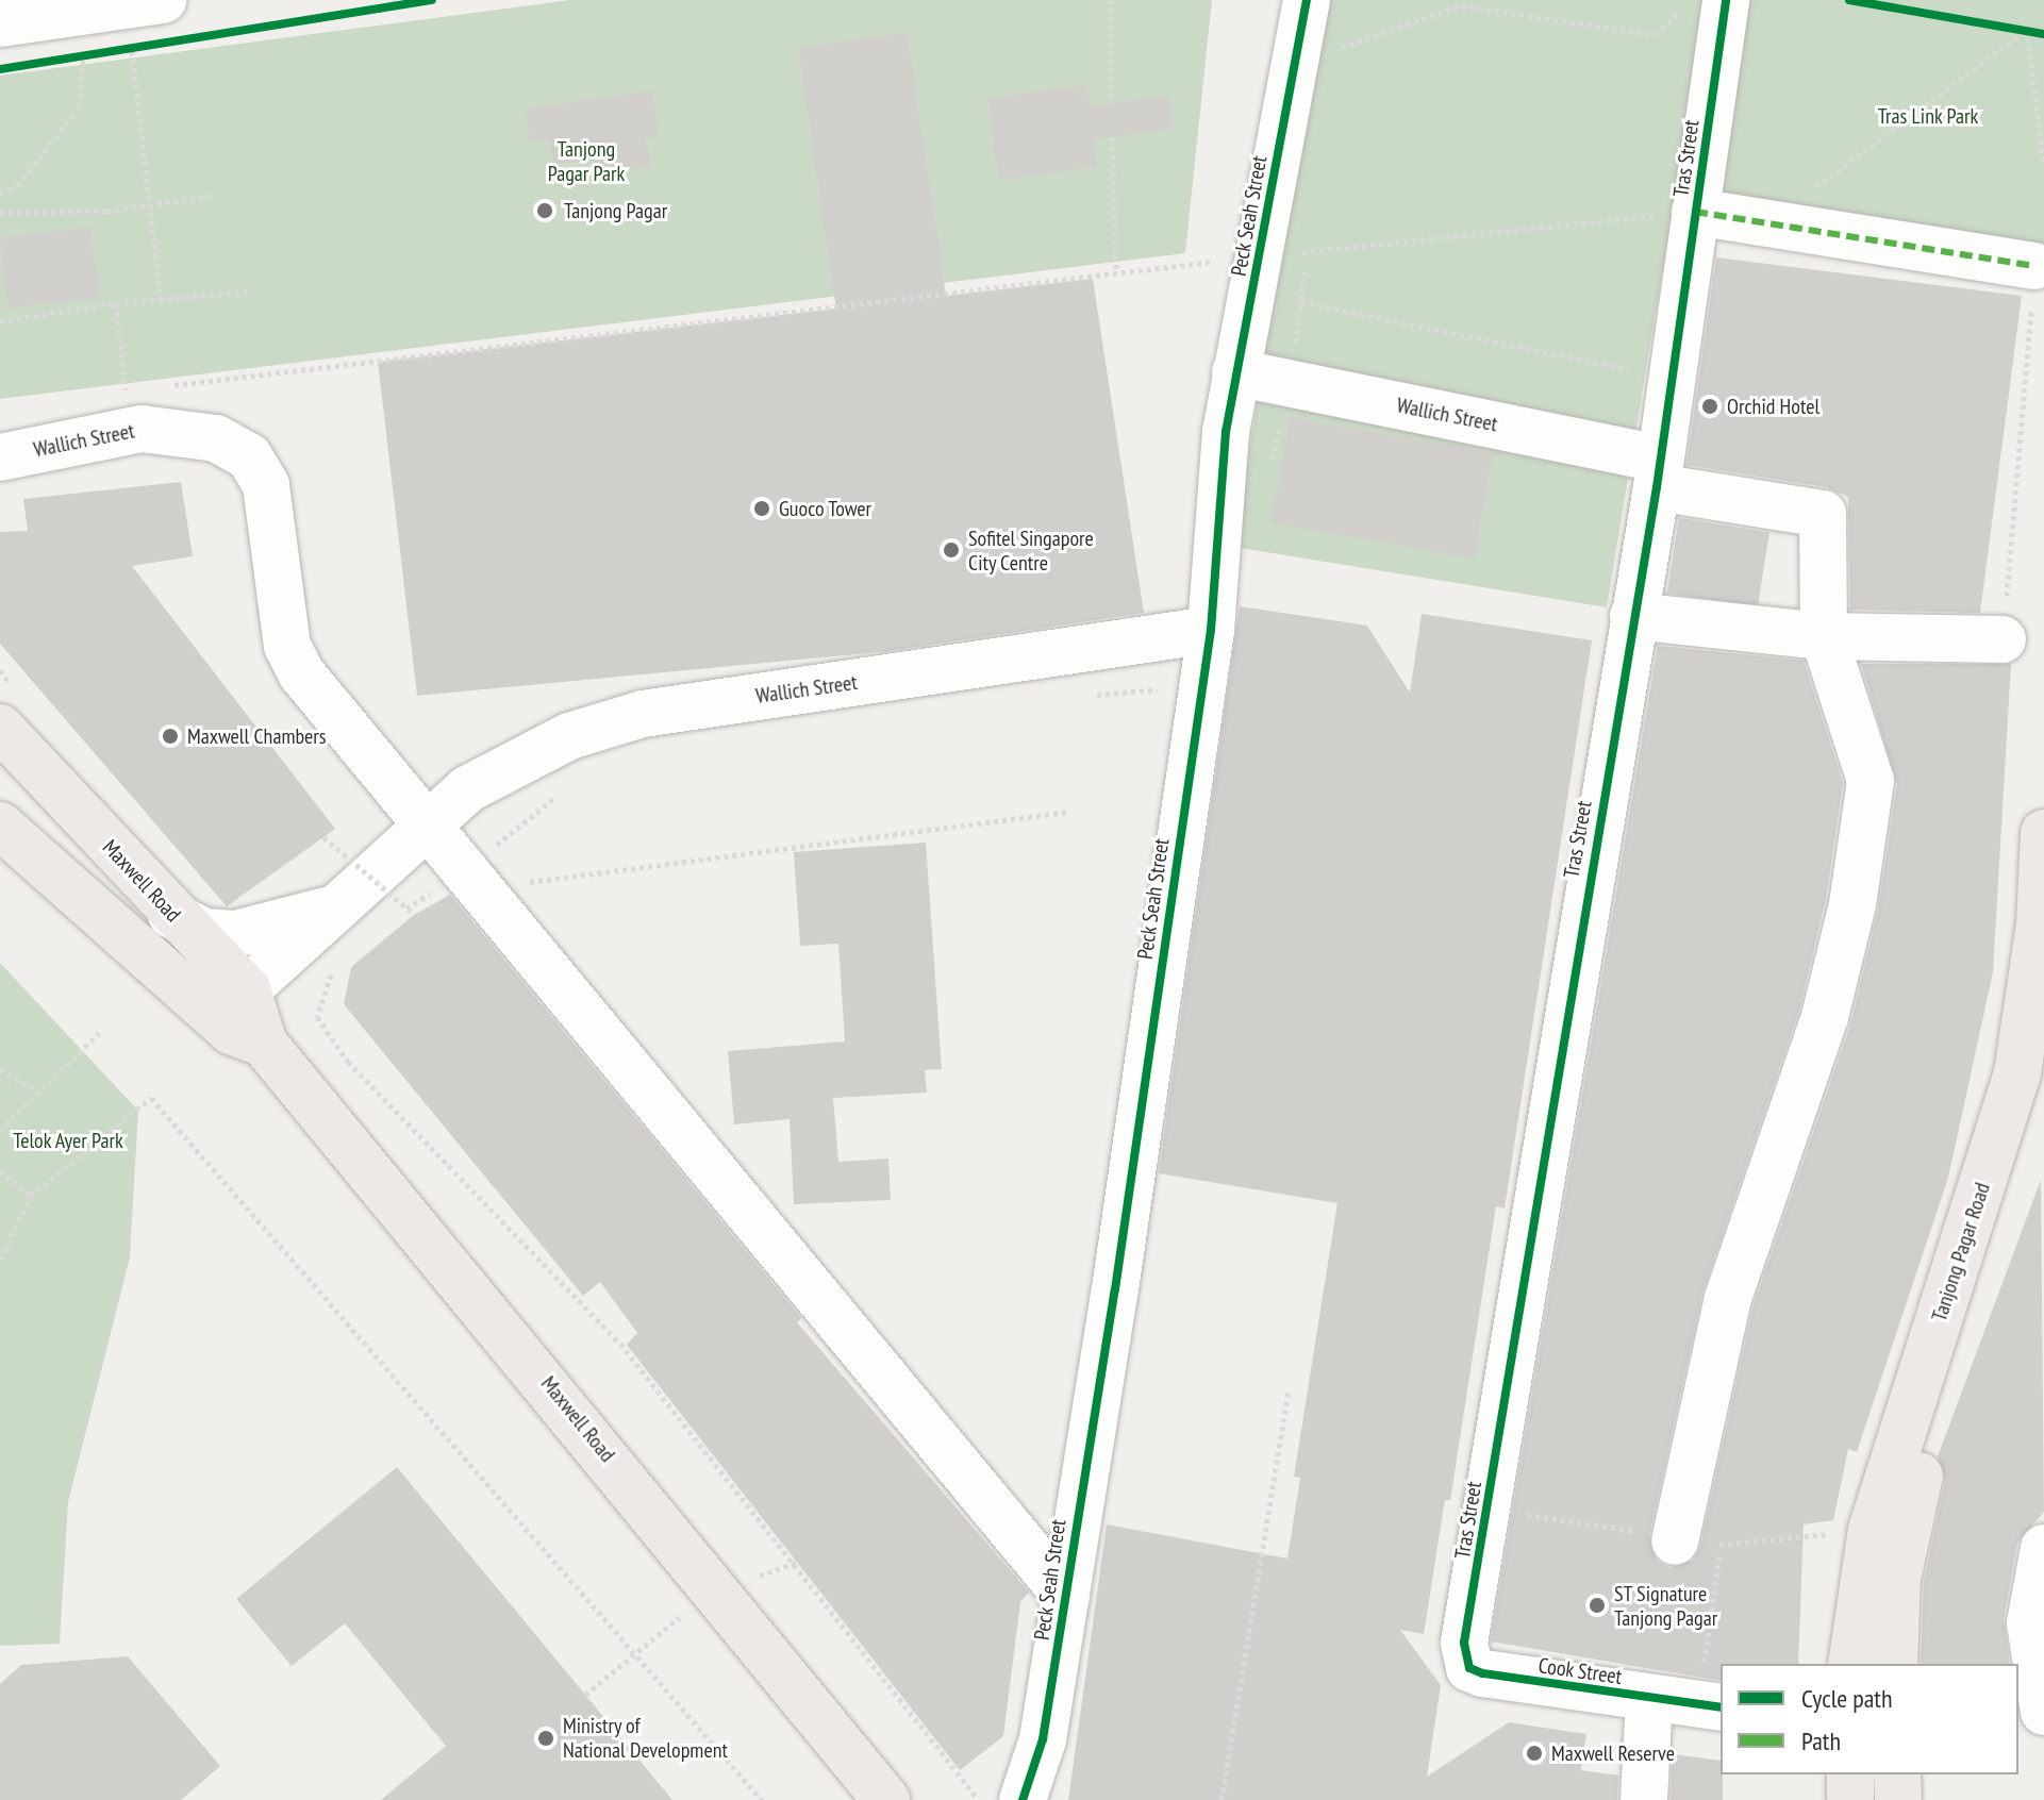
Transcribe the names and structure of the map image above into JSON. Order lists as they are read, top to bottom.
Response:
{
  "streets": {
    "main road": ["Maxwell Road", "Tanjong Pagar Road"],
    "street": [
      "Tras Street",
      "Peck Seah Street",
      "Wallich Street",
      "Cook Street"
    ]
  },
  "crossings": [
    ["Tras Street", "Wallich Street"],
    ["Tras Street", "Cook Street"],
    ["Peck Seah Street", "Wallich Street"],
    ["Wallich Street", "Maxwell Road"]
  ],
  "parks": ["Tras Link Park", "Tanjong Pagar Park", "Telok Ayer Park"],
  "places": [
    "Tanjong Pagar",
    "Orchid Hotel",
    "Guoco Tower",
    "Sofitel Singapore City Centre",
    "Maxwell Chambers",
    "ST Signature Tanjong Pagar",
    "Ministry of National Development",
    "Maxwell Reserve"
  ],
  "legend": ["Cycle path", "Path"]
}
